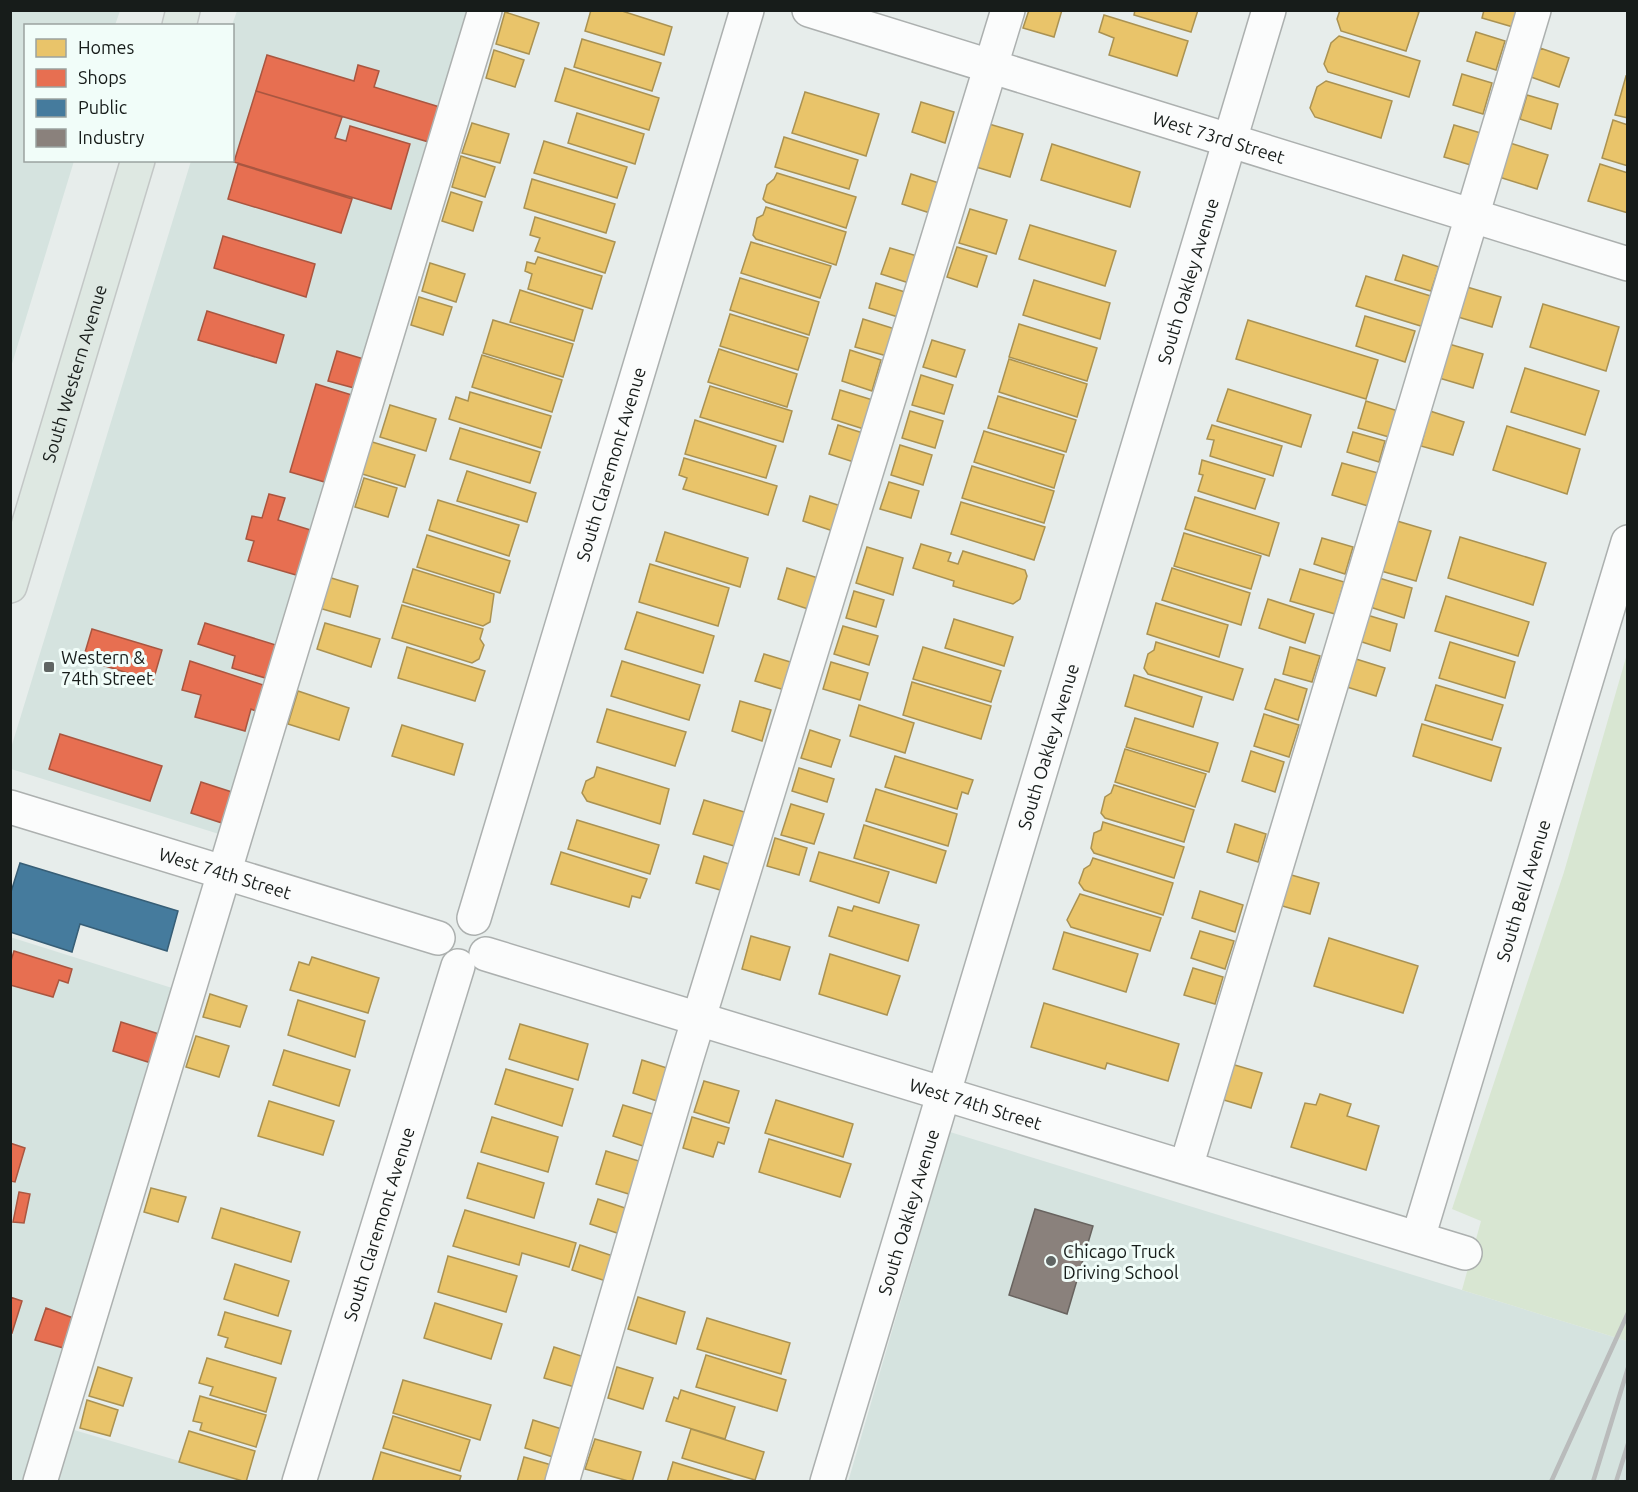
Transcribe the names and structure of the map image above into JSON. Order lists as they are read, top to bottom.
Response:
{
  "streets": {
    "main road": ["South Western Avenue"],
    "street": [
      "West 73rd Street",
      "South Oakley Avenue",
      "South Claremont Avenue",
      "West 74th Street",
      "South Bell Avenue"
    ]
  },
  "crossings": [
    ["West 73rd Street", "South Oakley Avenue"],
    ["South Oakley Avenue", "West 74th Street"],
    ["South Claremont Avenue", "West 74th Street"],
    ["West 74th Street", "South Bell Avenue"]
  ],
  "places": {
    "transit": ["Western & 74th Street"],
    "other": ["Chicago Truck Driving School"]
  },
  "legend": [
    "Homes",
    "Shops",
    "Public",
    "Industry"
  ]
}
